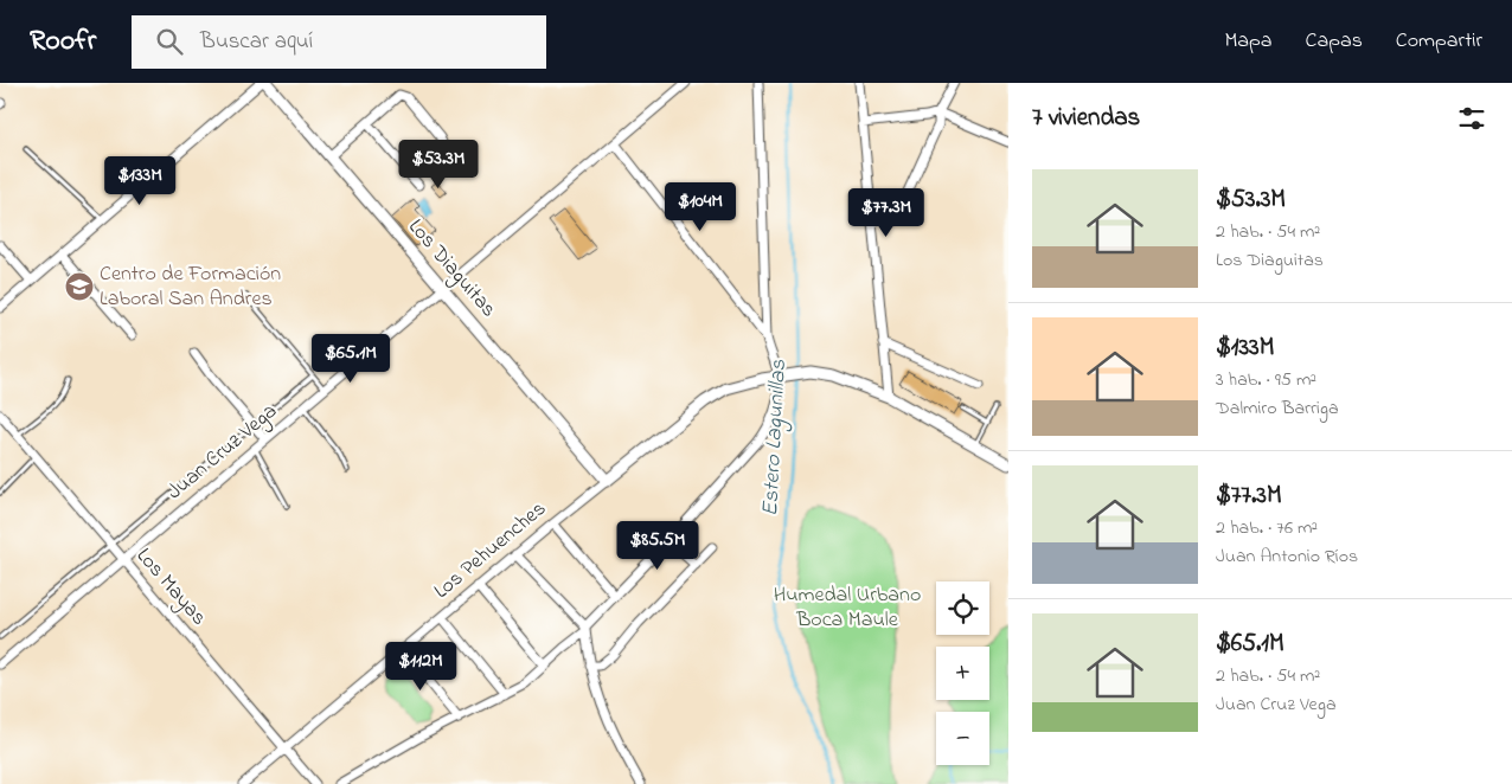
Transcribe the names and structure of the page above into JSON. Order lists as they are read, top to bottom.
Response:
{
  "streets": {
    "street": [
      "Los Diaguitas",
      "Juan Cruz Vega",
      "Los Pehuenches",
      "Los Mayas"
    ]
  },
  "crossings": [
    ["Los Diaguitas", "Juan Cruz Vega"],
    ["Los Diaguitas", "Los Pehuenches"],
    ["Juan Cruz Vega", "Los Mayas"],
    ["Los Pehuenches", "Los Mayas"]
  ],
  "water": ["Estero Lagunillas"],
  "parks": ["Humedal Urbano Boca Maule"],
  "places": {
    "school or university": ["Centro de Formación Laboral San Andres"]
  },
  "page": {
    "header": "Roofr",
    "search": "Buscar aquí",
    "nav": ["Mapa", "Capas", "Compartir"],
    "heading": "7 viviendas",
    "price": [
      "$53.3M",
      "$133M",
      "$104M",
      "$77.3M",
      "$65.1M",
      "$85.5M",
      "$112M"
    ],
    "list": [
      {
        "name": "$53.3M",
        "note": "2 hab. · 54 m² · Los Diaguitas"
      },
      {
        "name": "$133M",
        "note": "3 hab. · 95 m² · Dalmiro Barriga"
      },
      {
        "name": "$77.3M",
        "note": "2 hab. · 76 m² · Juan Antonio Ríos"
      },
      {
        "name": "$65.1M",
        "note": "2 hab. · 54 m² · Juan Cruz Vega"
      }
    ],
    "map_buttons": ["+", "−"]
  }
}
